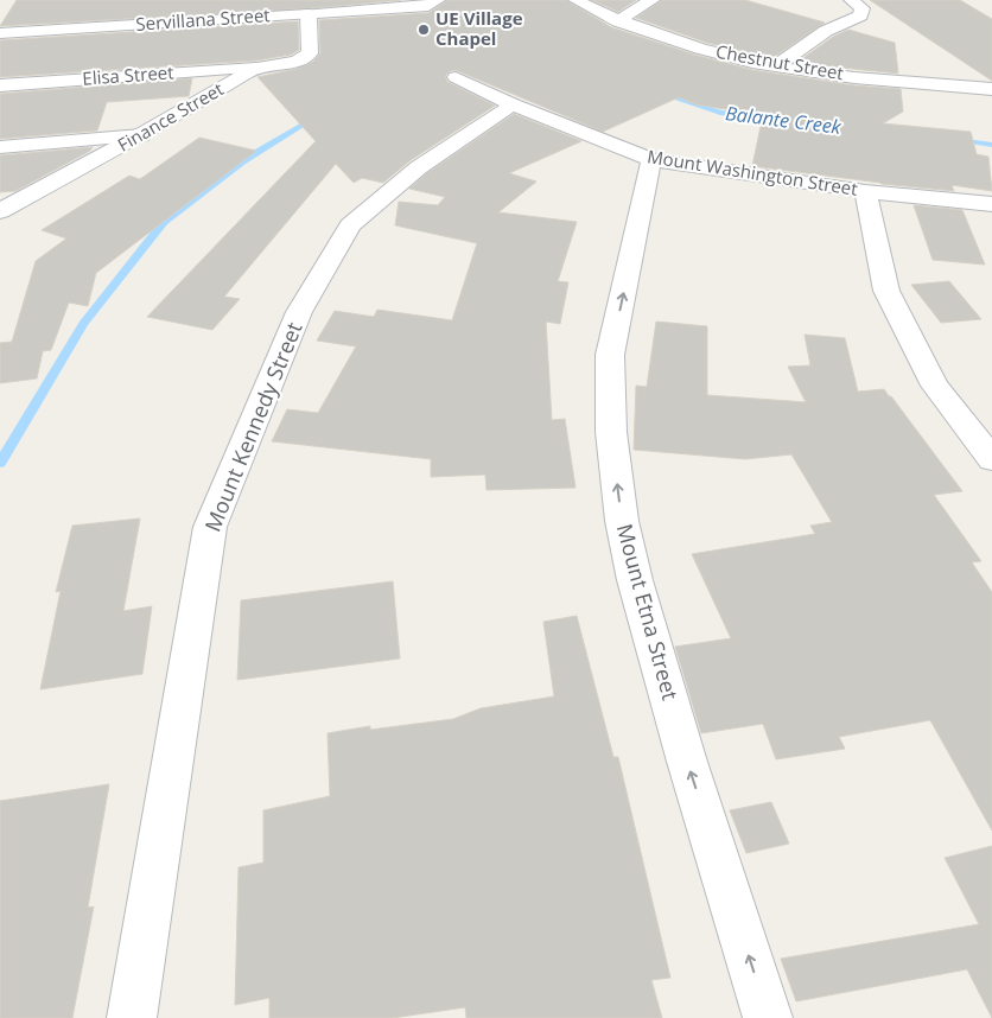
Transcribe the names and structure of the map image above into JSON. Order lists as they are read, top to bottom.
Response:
{
  "streets": {
    "street": [
      "Servillana Street",
      "Chestnut Street",
      "Elisa Street",
      "Finance Street",
      "Mount Washington Street",
      "Mount Kennedy Street",
      "Mount Etna Street"
    ]
  },
  "crossings": [
    ["Servillana Street", "Finance Street"],
    ["Elisa Street", "Finance Street"],
    ["Mount Washington Street", "Mount Kennedy Street"],
    ["Mount Washington Street", "Mount Etna Street"]
  ],
  "one_way": ["Mount Etna Street"],
  "water": ["Balante Creek"],
  "places": ["UE Village Chapel"]
}
